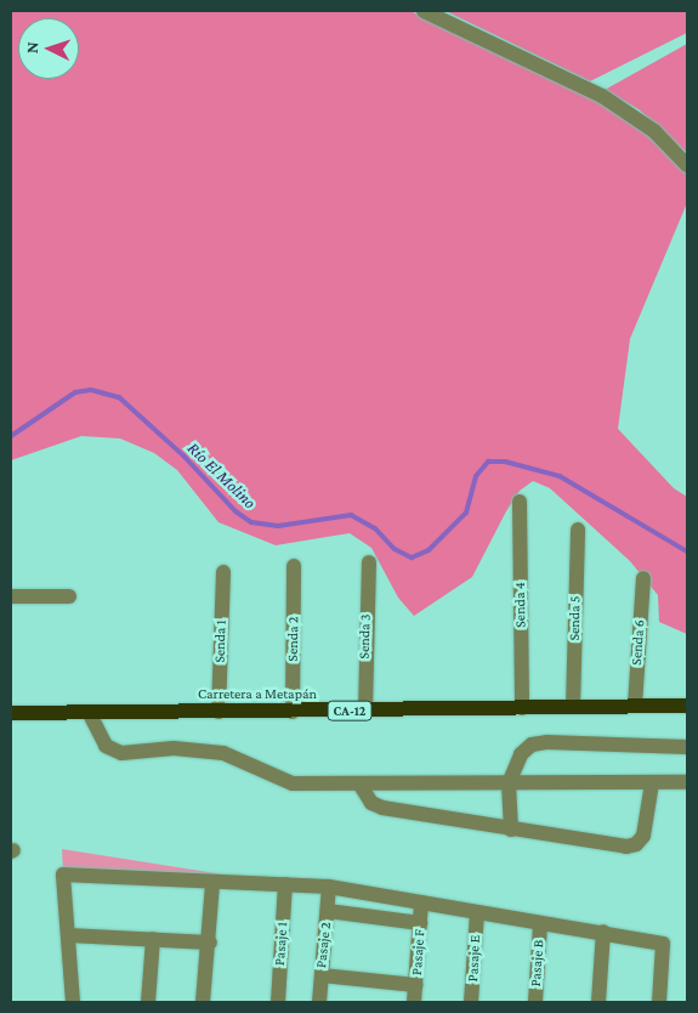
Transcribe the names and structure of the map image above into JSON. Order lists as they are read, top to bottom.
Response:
{
  "streets": {
    "main road": ["Carretera a Metapán", "CA-12"],
    "street": [
      "Senda 4",
      "Senda 5",
      "Senda 3",
      "Senda 2",
      "Senda 1",
      "Senda 6",
      "Pasaje 1",
      "Pasaje 2",
      "Pasaje F",
      "Pasaje E",
      "Pasaje B"
    ]
  },
  "crossings": [
    ["Senda 4", "Carretera a Metapán"],
    ["Senda 5", "Carretera a Metapán"],
    ["Senda 3", "Carretera a Metapán"],
    ["Senda 2", "Carretera a Metapán"],
    ["Senda 1", "Carretera a Metapán"],
    ["Senda 6", "Carretera a Metapán"]
  ],
  "water": ["Río El Molino"],
  "north": "left"
}
